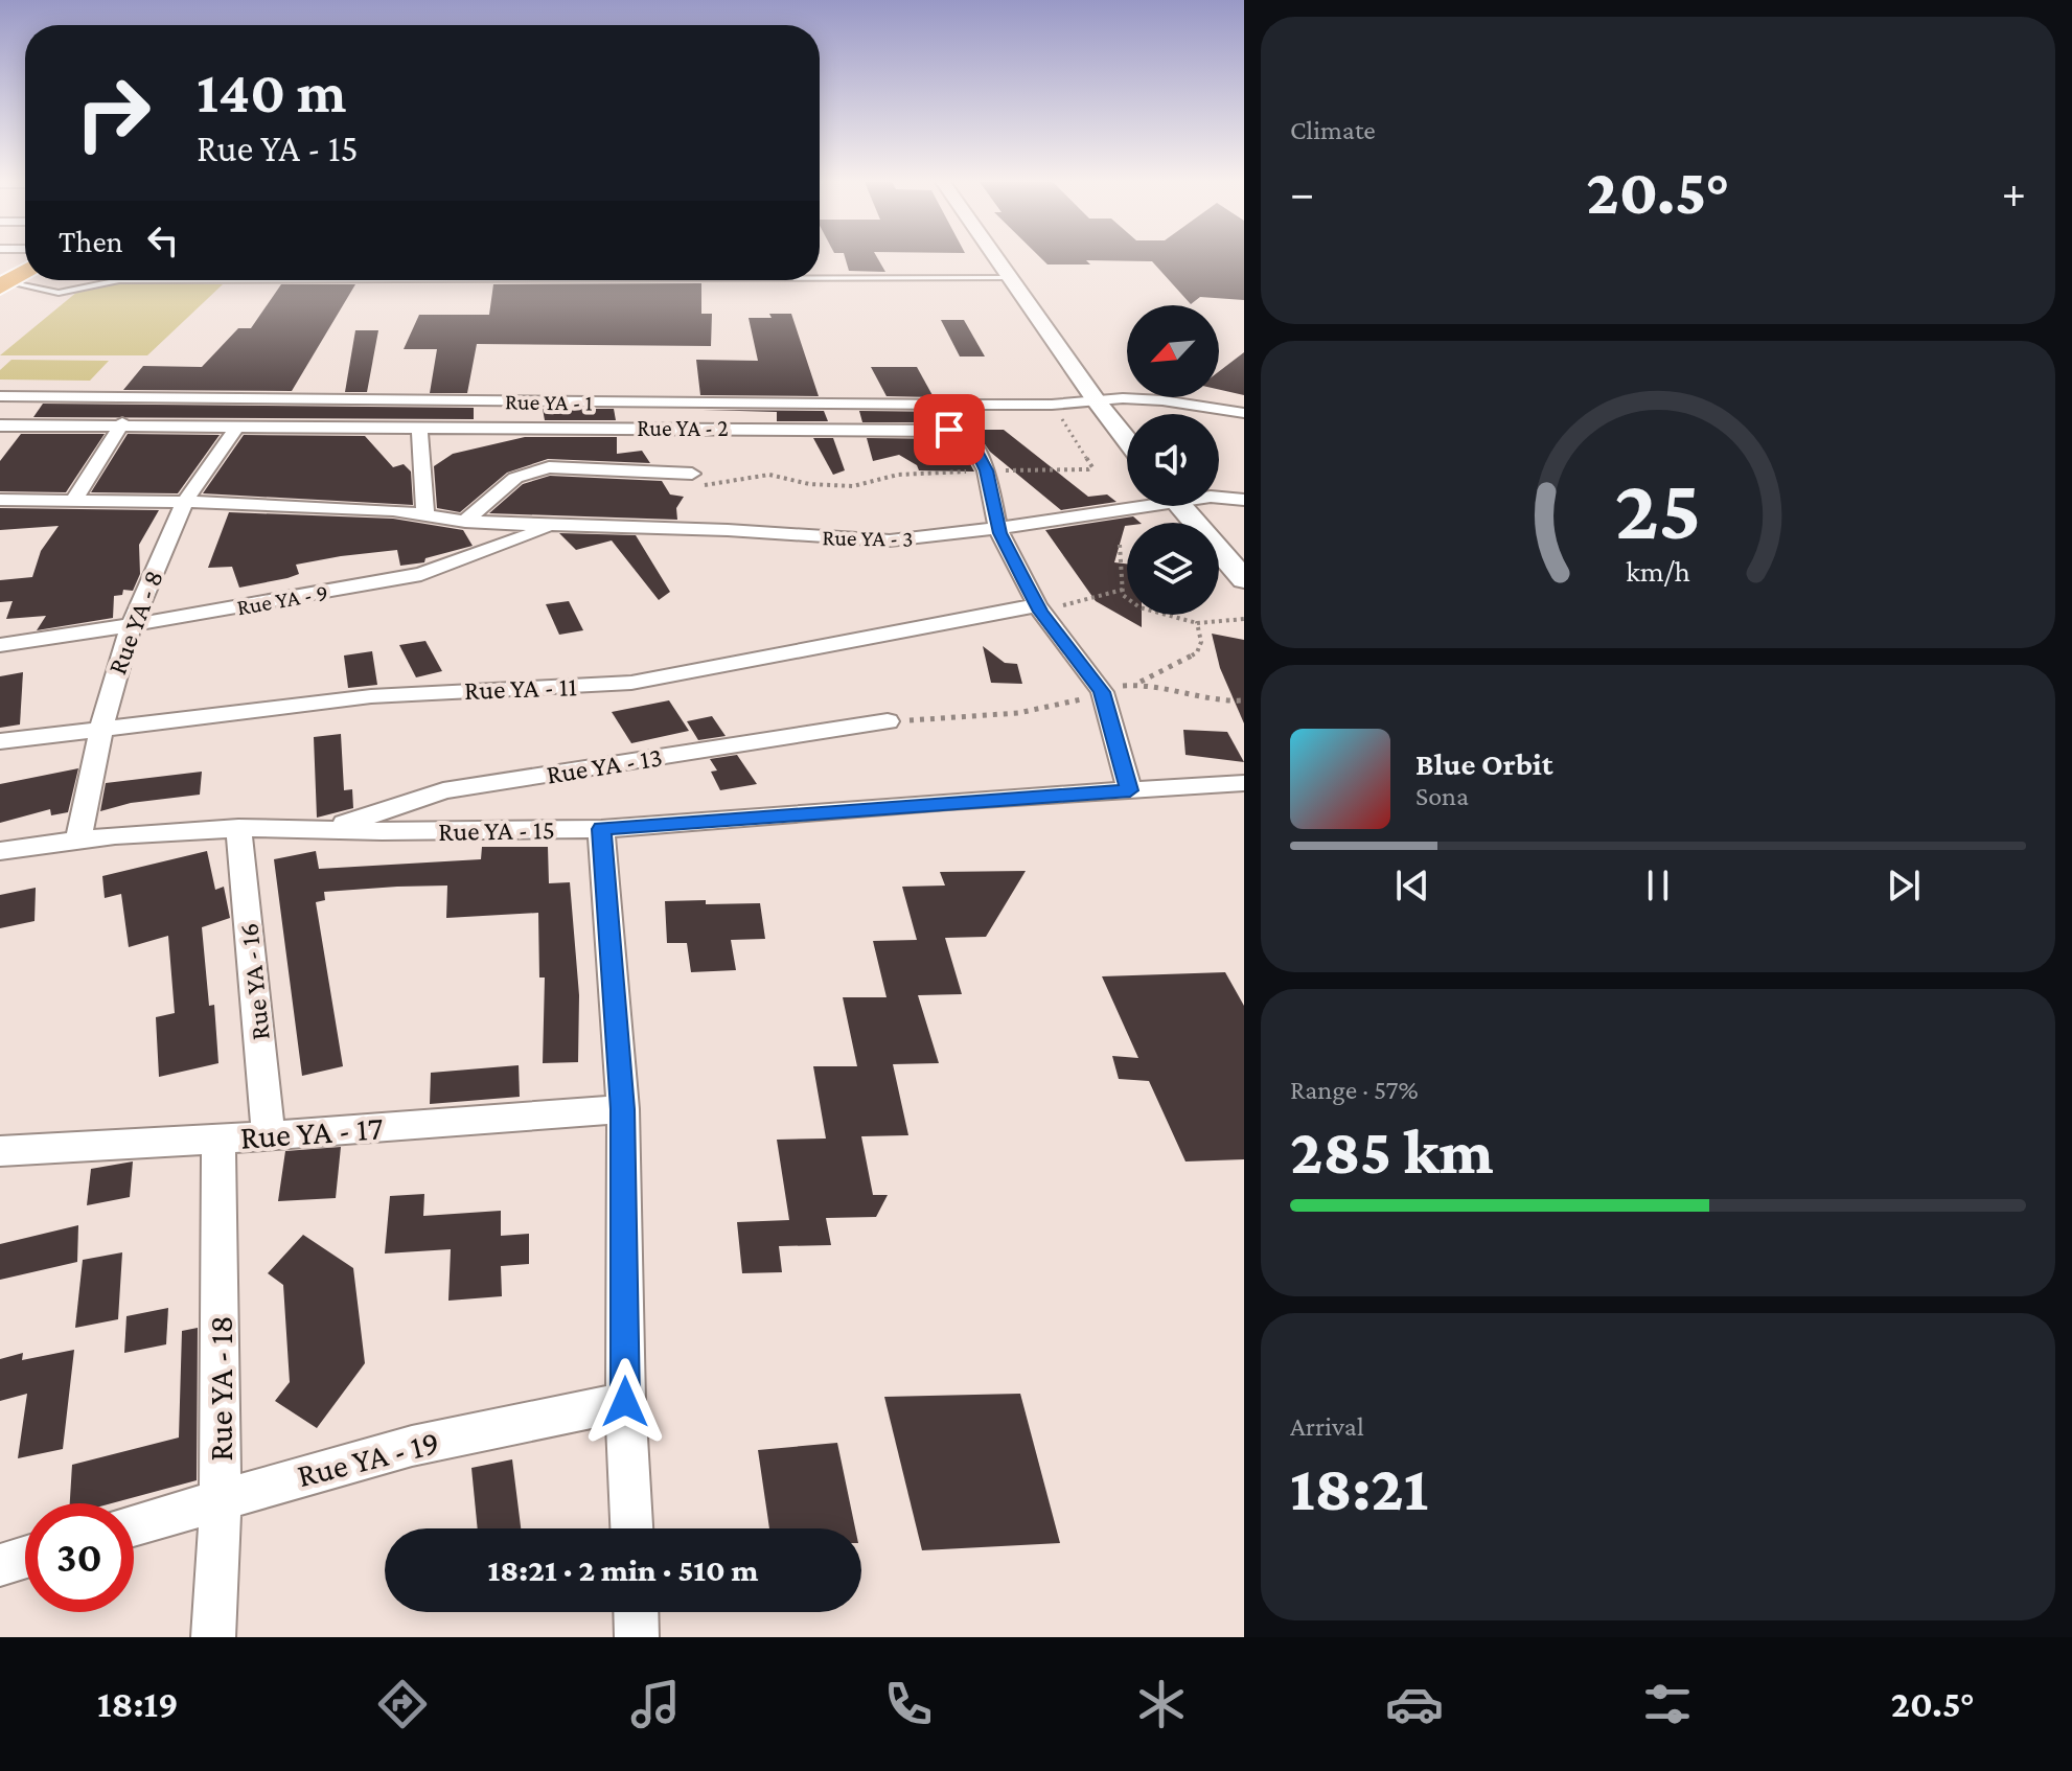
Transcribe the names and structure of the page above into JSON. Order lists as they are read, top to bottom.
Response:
{
  "streets": {
    "street": [
      "Rue YA - 1",
      "Rue YA - 2",
      "Rue YA - 3",
      "Rue YA - 9",
      "Rue YA - 8",
      "Rue YA - 11",
      "Rue YA - 13",
      "Rue YA - 15",
      "Rue YA - 16",
      "Rue YA - 17",
      "Rue YA - 18",
      "Rue YA - 19"
    ]
  },
  "crossings": [
    ["Rue YA - 2", "Rue YA - 3"],
    ["Rue YA - 2", "Rue YA - 8"],
    ["Rue YA - 2", "Rue YA - 11"],
    ["Rue YA - 2", "Rue YA - 15"],
    ["Rue YA - 3", "Rue YA - 9"],
    ["Rue YA - 3", "Rue YA - 8"],
    ["Rue YA - 9", "Rue YA - 8"],
    ["Rue YA - 8", "Rue YA - 11"],
    ["Rue YA - 8", "Rue YA - 15"],
    ["Rue YA - 13", "Rue YA - 15"],
    ["Rue YA - 15", "Rue YA - 16"],
    ["Rue YA - 16", "Rue YA - 17"],
    ["Rue YA - 17", "Rue YA - 18"],
    ["Rue YA - 18", "Rue YA - 19"]
  ],
  "north": "bottom left",
  "page": {
    "tile": [
      "Climate",
      ["Range · 57%", "285 km"],
      ["Arrival", "18:21"]
    ],
    "turn": ["140 m", "Rue YA - 15"],
    "heat": ["−", "20.5°", "+"],
    "then": "Then",
    "song": ["Blue Orbit", "Sona"],
    "limit": "30",
    "trip": "18:21 · 2 min · 510 m",
    "tabs": ["18:19", "20.5°"],
    "gauge": ["25", "km/h"]
  }
}
